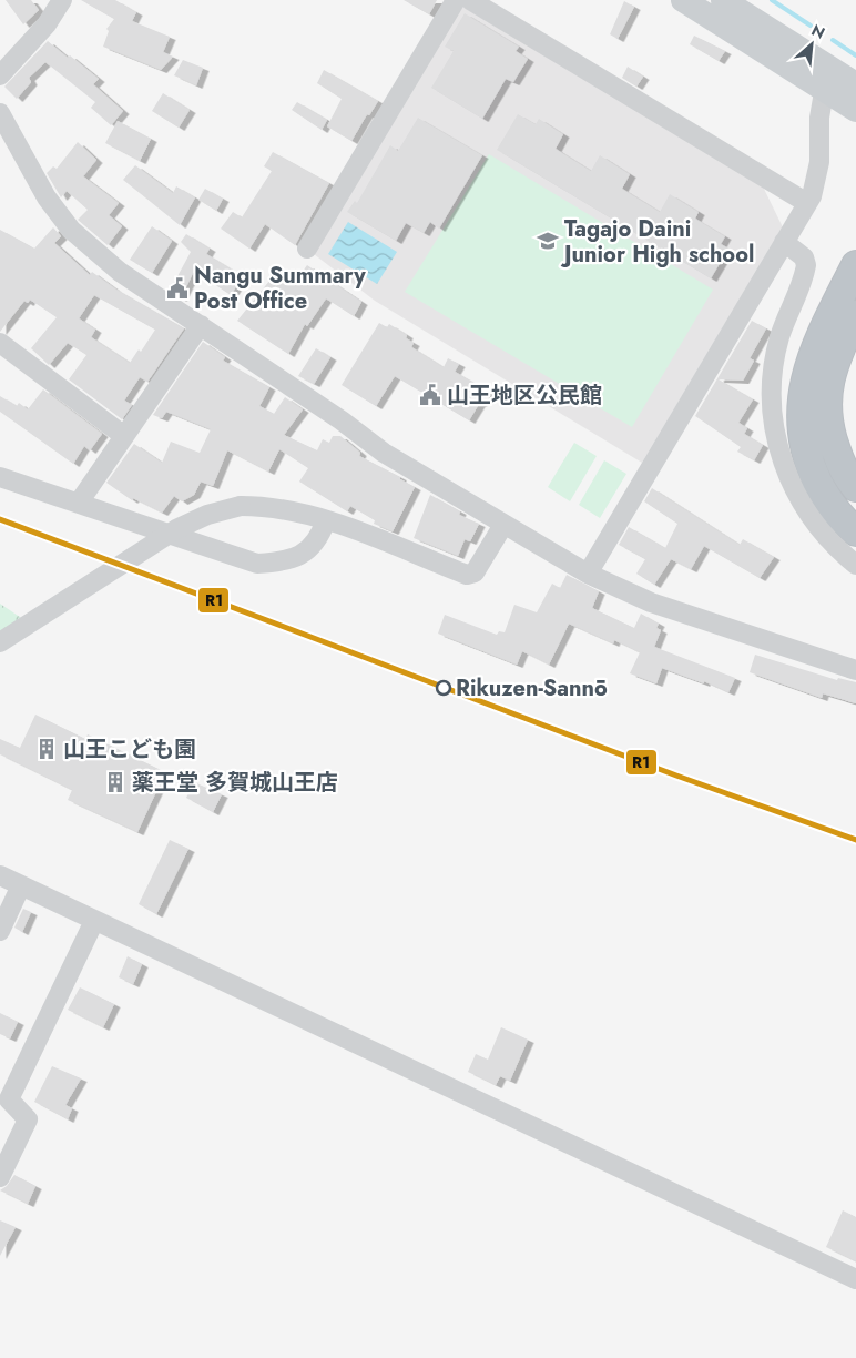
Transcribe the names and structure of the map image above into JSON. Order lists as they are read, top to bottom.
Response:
{
  "places": {
    "school or university": ["Tagajo Daini Junior High school"],
    "public building": ["Nangu Summary Post Office", "山王地区公民館"],
    "other": ["Rikuzen-Sannō"],
    "building": ["山王こども園", "薬王堂 多賀城山王店"]
  },
  "lines": ["transit line R1"],
  "north": "top right"
}
